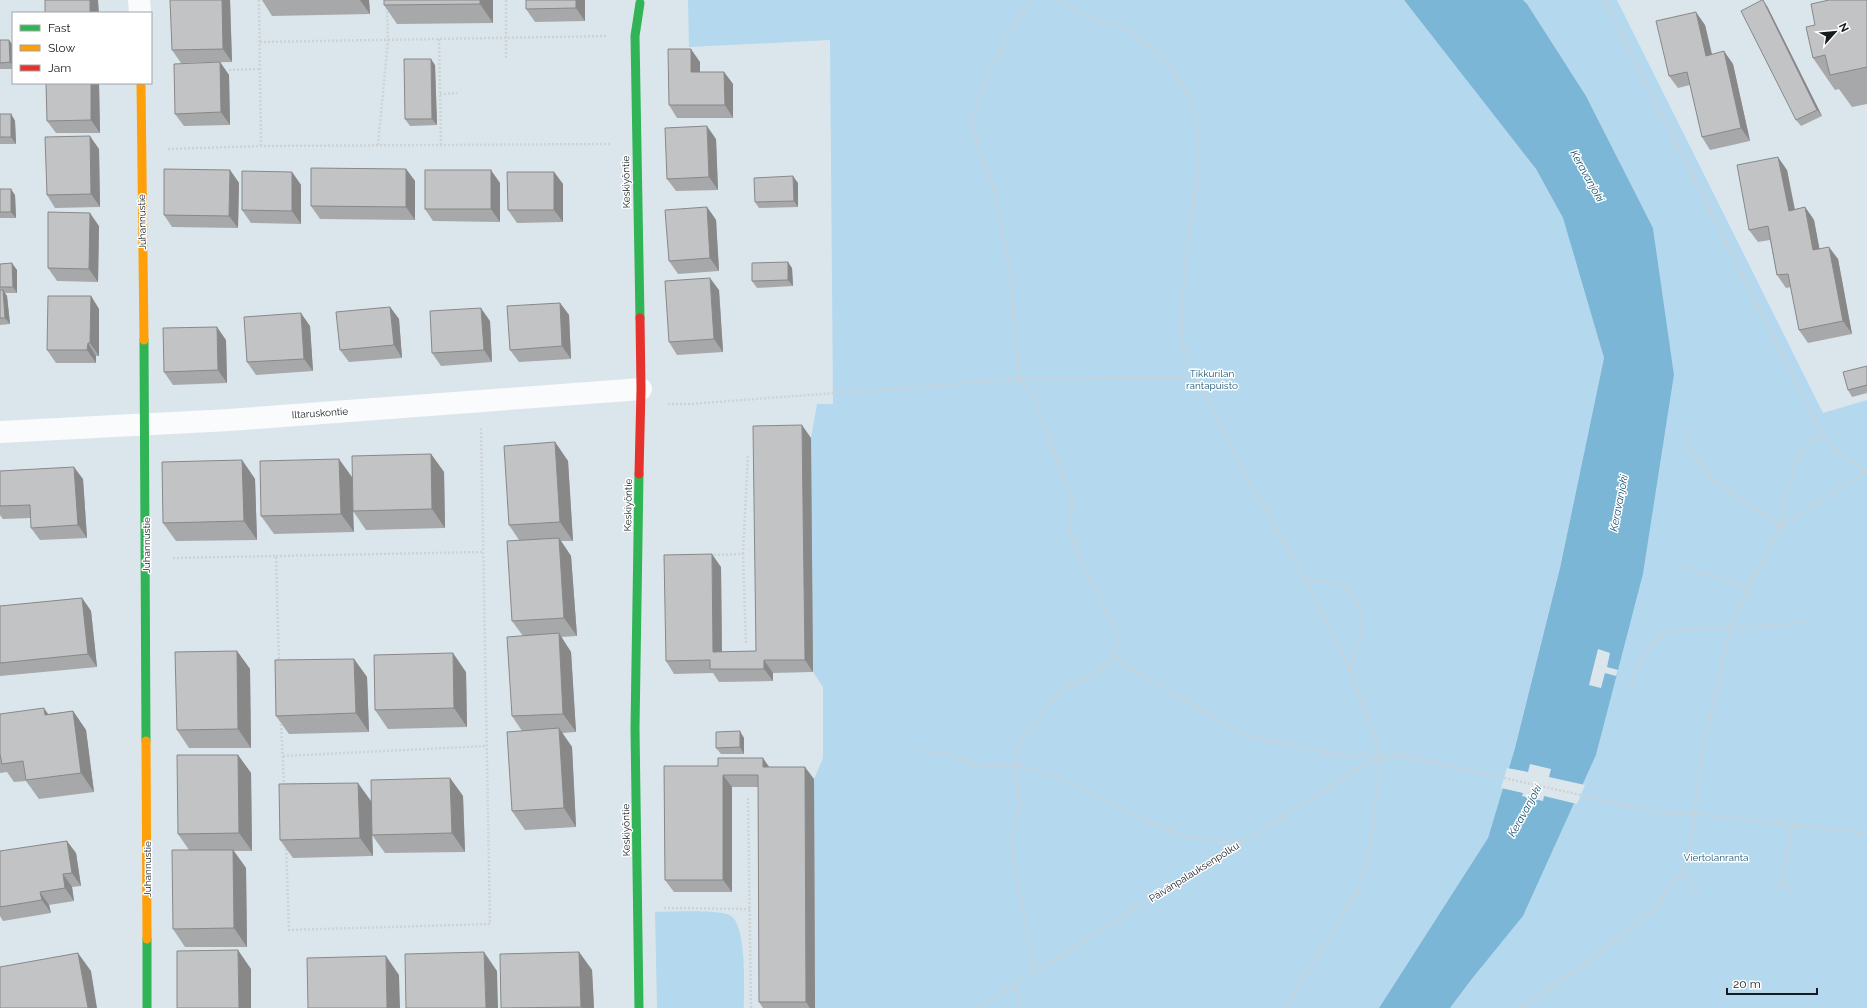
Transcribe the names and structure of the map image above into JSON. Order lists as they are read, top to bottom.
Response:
{
  "streets": {
    "street": ["Keskiyöntie", "Juhannustie", "Iltaruskontie"],
    "path": ["Päivänpalauksenpolku"]
  },
  "crossings": [
    ["Keskiyöntie", "Iltaruskontie"],
    ["Juhannustie", "Iltaruskontie"]
  ],
  "water": ["Keravanjoki"],
  "parks": ["Tikkurilan rantapuisto", "Viertolanranta"],
  "legend": ["Fast", "Slow", "Jam"],
  "scale_bar": "20 m",
  "north": "top right"
}
